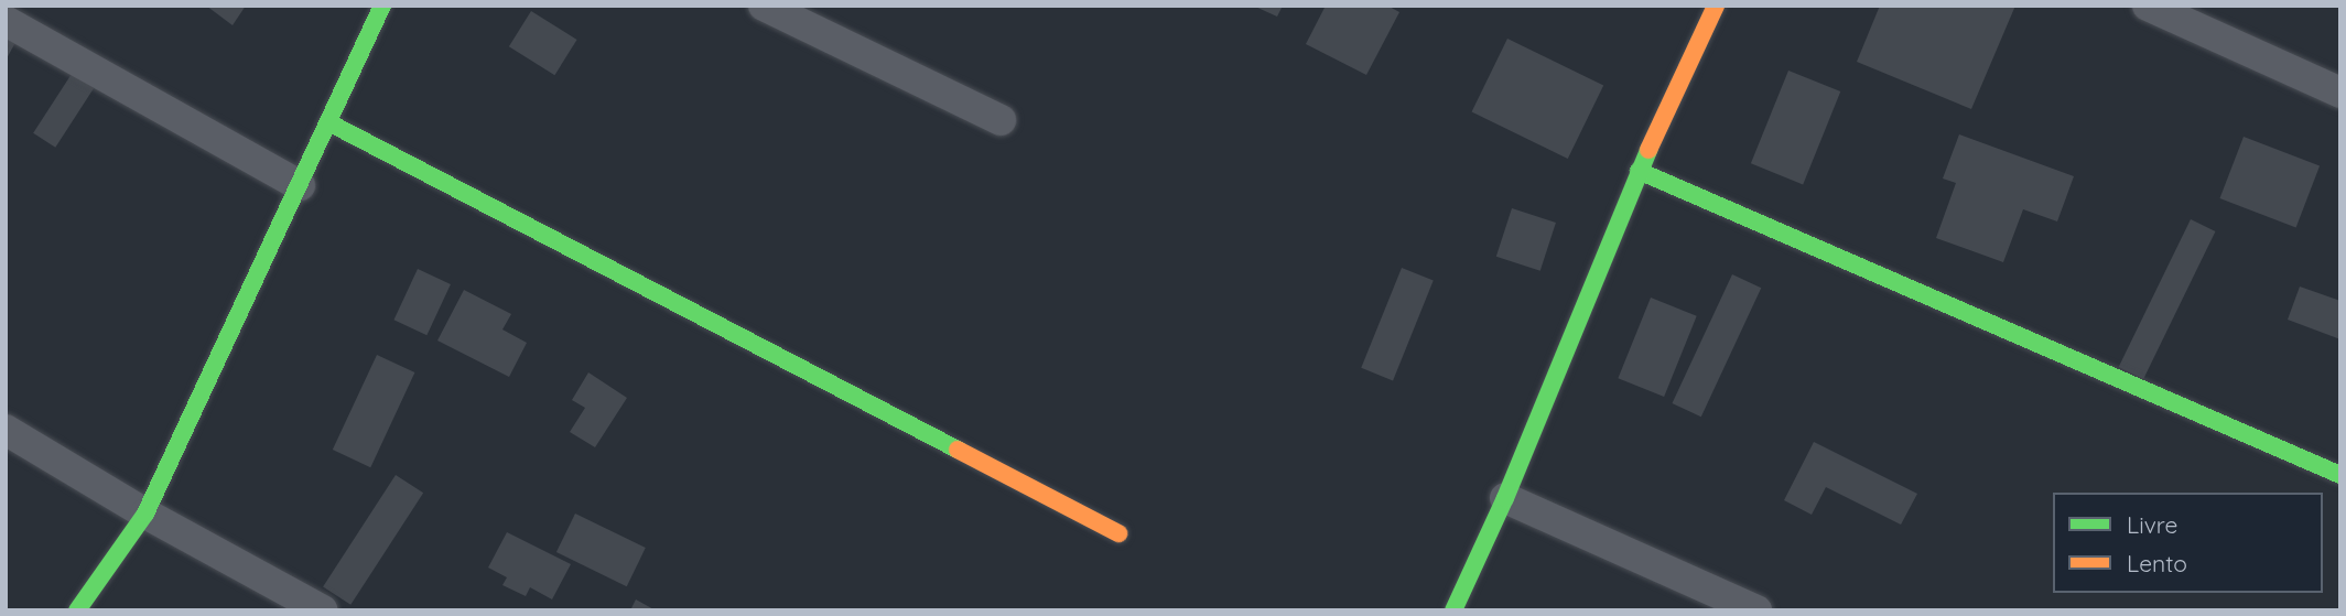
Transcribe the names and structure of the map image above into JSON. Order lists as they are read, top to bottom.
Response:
{
  "legend": ["Livre", "Lento"]
}
